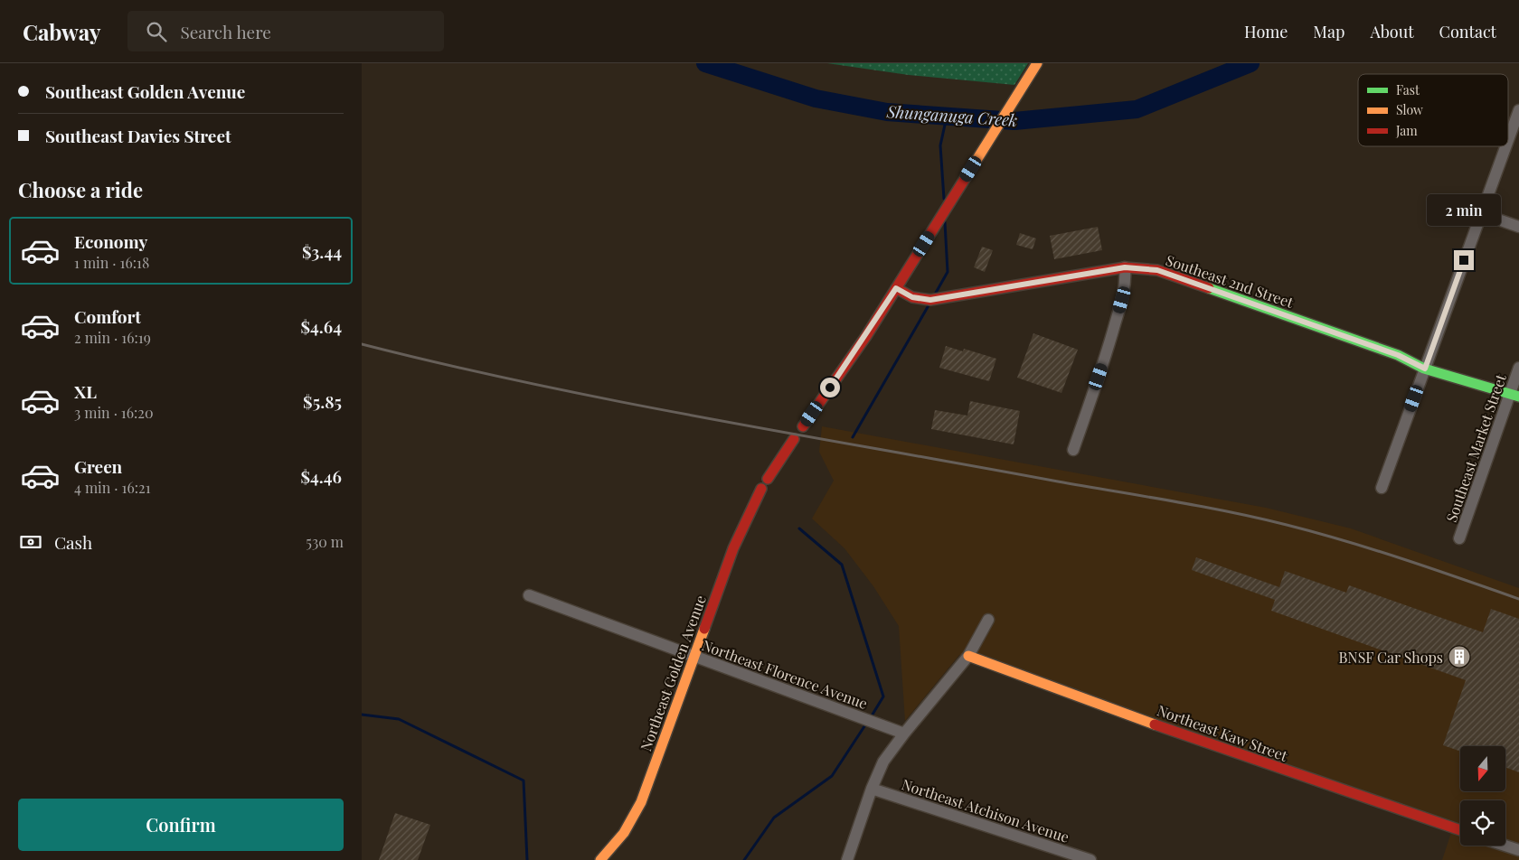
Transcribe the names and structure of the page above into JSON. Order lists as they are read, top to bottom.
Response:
{
  "streets": {
    "street": [
      "Southeast 2nd Street",
      "Southeast Market Street",
      "Northeast Golden Avenue",
      "Northeast Florence Avenue",
      "Northeast Kaw Street",
      "Northeast Atchison Avenue"
    ]
  },
  "crossings": [
    ["Southeast 2nd Street", "Southeast Market Street"],
    ["Northeast Golden Avenue", "Northeast Florence Avenue"]
  ],
  "water": ["Shunganuga Creek"],
  "places": {
    "building": ["BNSF Car Shops"]
  },
  "legend": ["Fast", "Slow", "Jam"],
  "north": "bottom",
  "page": {
    "header": "Cabway",
    "search": "Search here",
    "nav": [
      "Home",
      "Map",
      "About",
      "Contact"
    ],
    "banner": ["Southeast Golden Avenue", "Southeast Davies Street"],
    "heading": "Choose a ride",
    "bubble": "2 min",
    "list": [
      {
        "name": "Economy",
        "note": "1 min · 16:18",
        "value": "$3.44"
      },
      {
        "name": "Comfort",
        "note": "2 min · 16:19",
        "value": "$4.64"
      },
      {
        "name": "XL",
        "note": "3 min · 16:20",
        "value": "$5.85"
      },
      {
        "name": "Green",
        "note": "4 min · 16:21",
        "value": "$4.46"
      }
    ],
    "pay": ["Cash", "530 m"],
    "buttons": "Confirm"
  }
}
